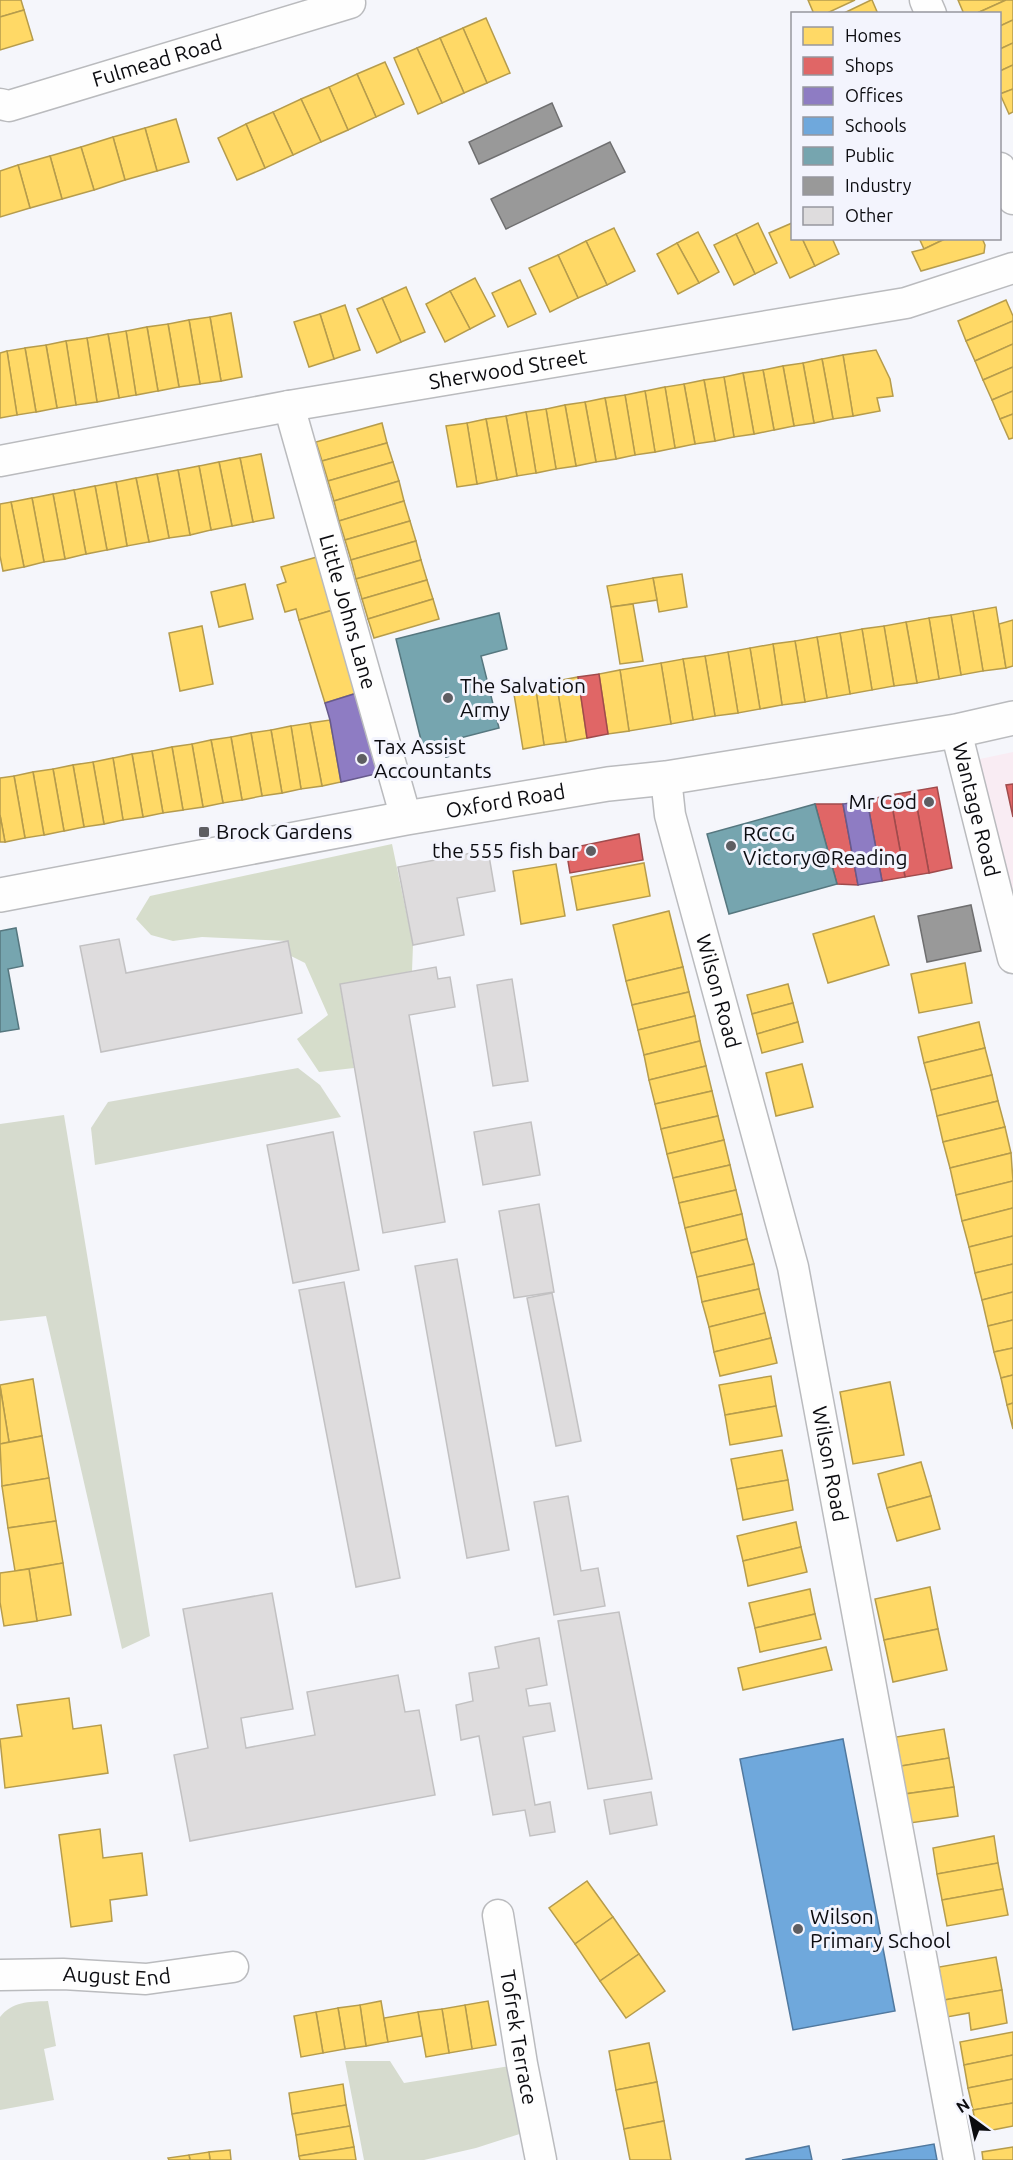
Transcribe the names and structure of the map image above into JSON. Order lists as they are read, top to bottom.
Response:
{
  "streets": {
    "main road": ["Oxford Road"],
    "street": [
      "Fulmead Road",
      "Sherwood Street",
      "Little Johns Lane",
      "Wantage Road",
      "Wilson Road",
      "August End",
      "Tofrek Terrace"
    ]
  },
  "crossings": [
    ["Sherwood Street", "Little Johns Lane"],
    ["Little Johns Lane", "Oxford Road"],
    ["Oxford Road", "Wantage Road"],
    ["Oxford Road", "Wilson Road"]
  ],
  "places": {
    "other": [
      "The Salvation Army",
      "Tax Assist Accountants",
      "Mr Cod",
      "RCCG Victory@Reading",
      "the 555 fish bar",
      "Wilson Primary School"
    ],
    "transit": ["Brock Gardens"]
  },
  "legend": [
    "Homes",
    "Shops",
    "Offices",
    "Schools",
    "Public",
    "Industry",
    "Other"
  ],
  "north": "top left"
}
